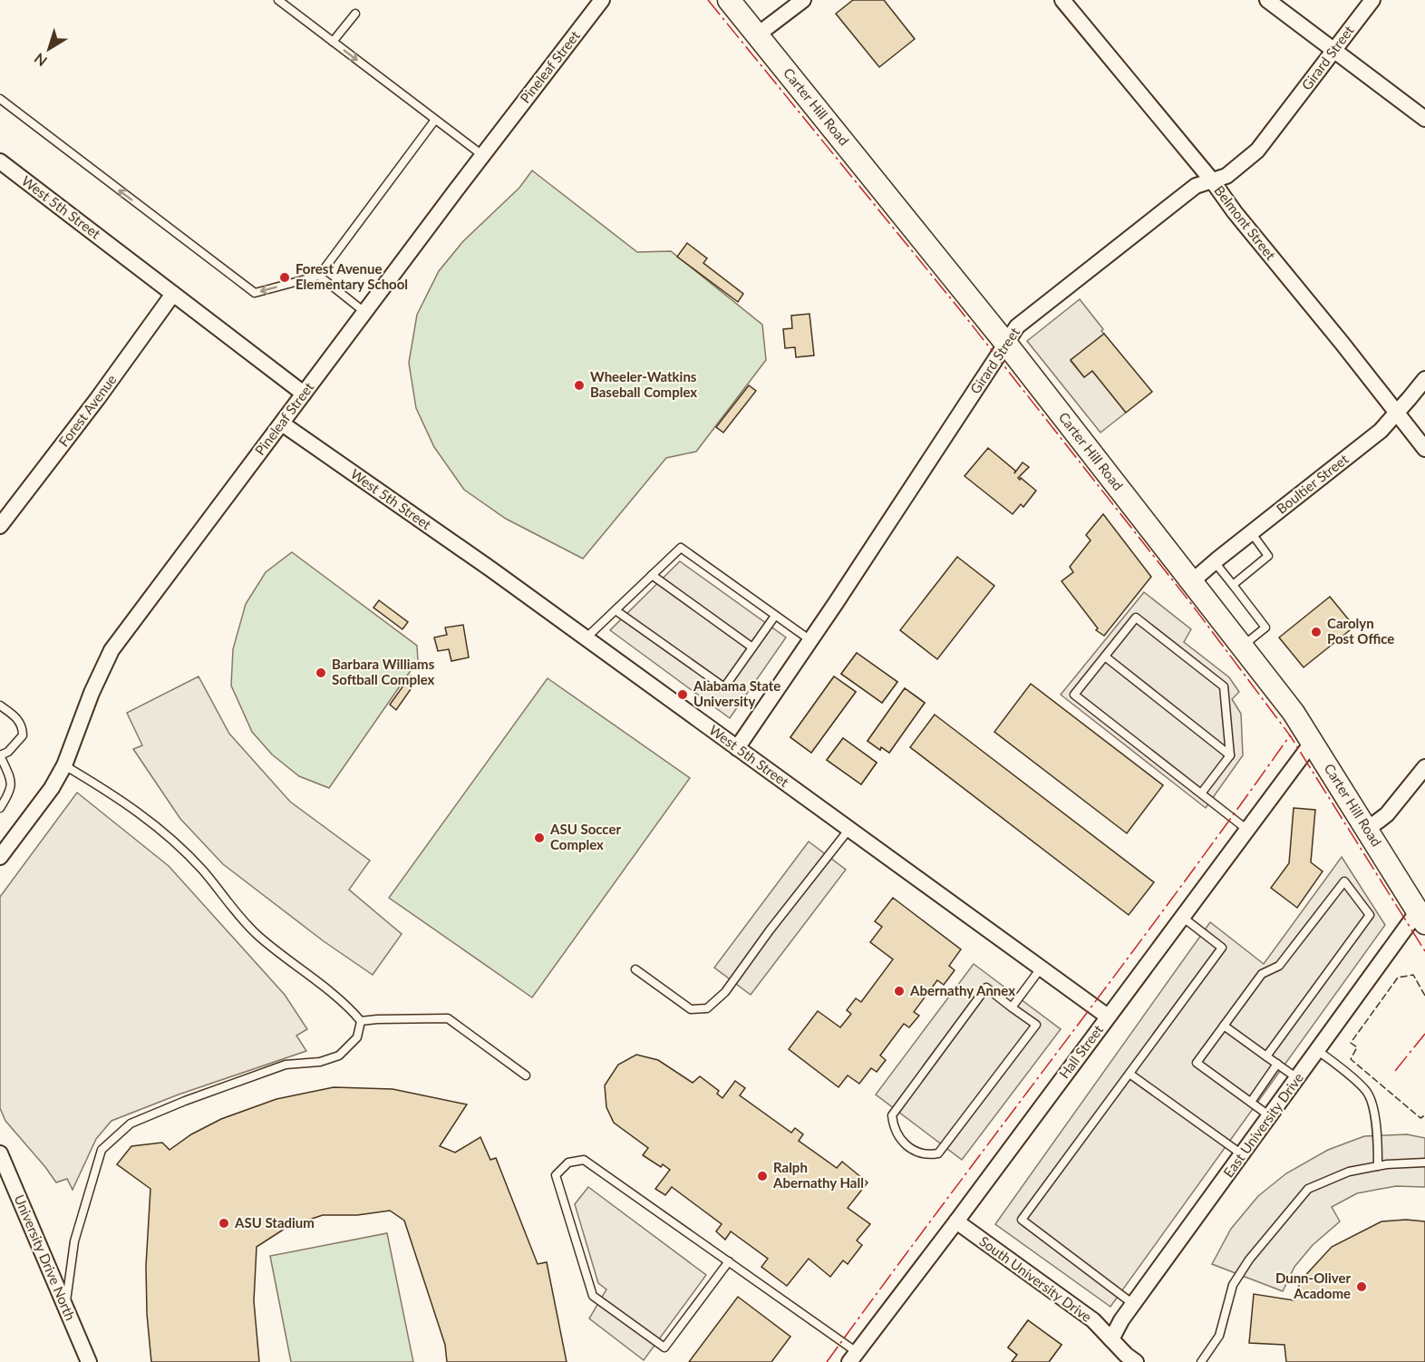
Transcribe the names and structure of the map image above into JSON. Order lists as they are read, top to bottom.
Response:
{
  "streets": {
    "main road": ["Carter Hill Road"],
    "street": [
      "Girard Street",
      "Pineleaf Street",
      "West 5th Street",
      "Belmont Street",
      "Forest Avenue",
      "Boultier Street",
      "Hall Street",
      "East University Drive",
      "University Drive North",
      "South University Drive"
    ]
  },
  "crossings": [
    ["Girard Street", "Carter Hill Road"],
    ["Girard Street", "West 5th Street"],
    ["Girard Street", "Belmont Street"],
    ["Pineleaf Street", "West 5th Street"],
    ["Carter Hill Road", "Boultier Street"],
    ["Carter Hill Road", "Hall Street"],
    ["Carter Hill Road", "East University Drive"],
    ["West 5th Street", "Forest Avenue"],
    ["West 5th Street", "Hall Street"],
    ["Belmont Street", "Boultier Street"],
    ["Hall Street", "South University Drive"],
    ["East University Drive", "South University Drive"]
  ],
  "places": [
    "Forest Avenue Elementary School",
    "Wheeler-Watkins Baseball Complex",
    "Carolyn Post Office",
    "Barbara Williams Softball Complex",
    "Alabama State University",
    "ASU Soccer Complex",
    "Abernathy Annex",
    "Ralph Abernathy Hall",
    "ASU Stadium",
    "Dunn-Oliver Acadome"
  ],
  "north": "bottom left"
}
